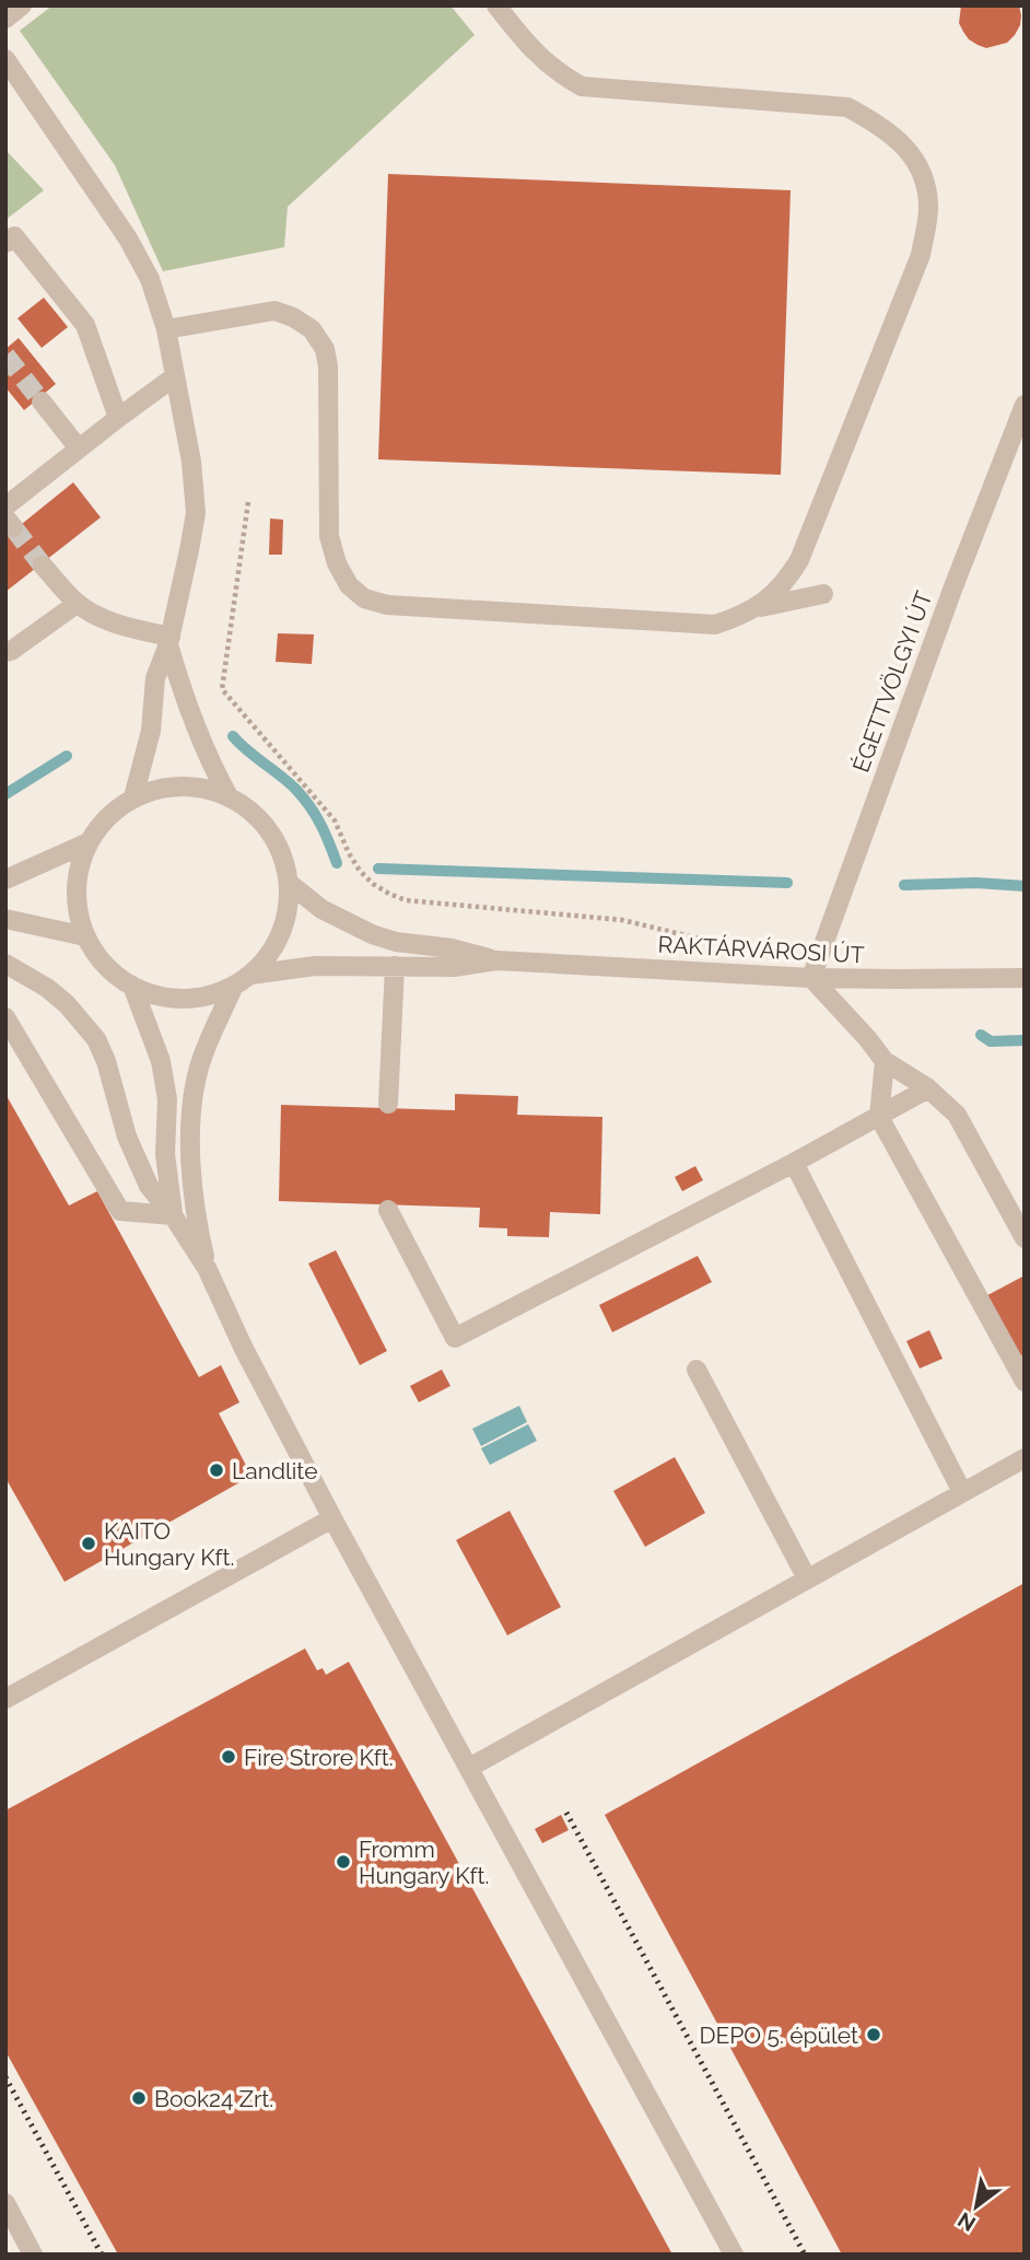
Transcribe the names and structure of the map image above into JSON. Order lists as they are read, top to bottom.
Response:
{
  "streets": {
    "street": ["ÉGETTVÖLGYI ÚT", "RAKTÁRVÁROSI ÚT"]
  },
  "crossings": [
    ["ÉGETTVÖLGYI ÚT", "RAKTÁRVÁROSI ÚT"]
  ],
  "places": [
    "Landlite",
    "KAITO Hungary Kft.",
    "Fire Strore Kft.",
    "Fromm Hungary Kft.",
    "DEPO 5. épület",
    "Book24 Zrt."
  ],
  "north": "bottom left"
}
